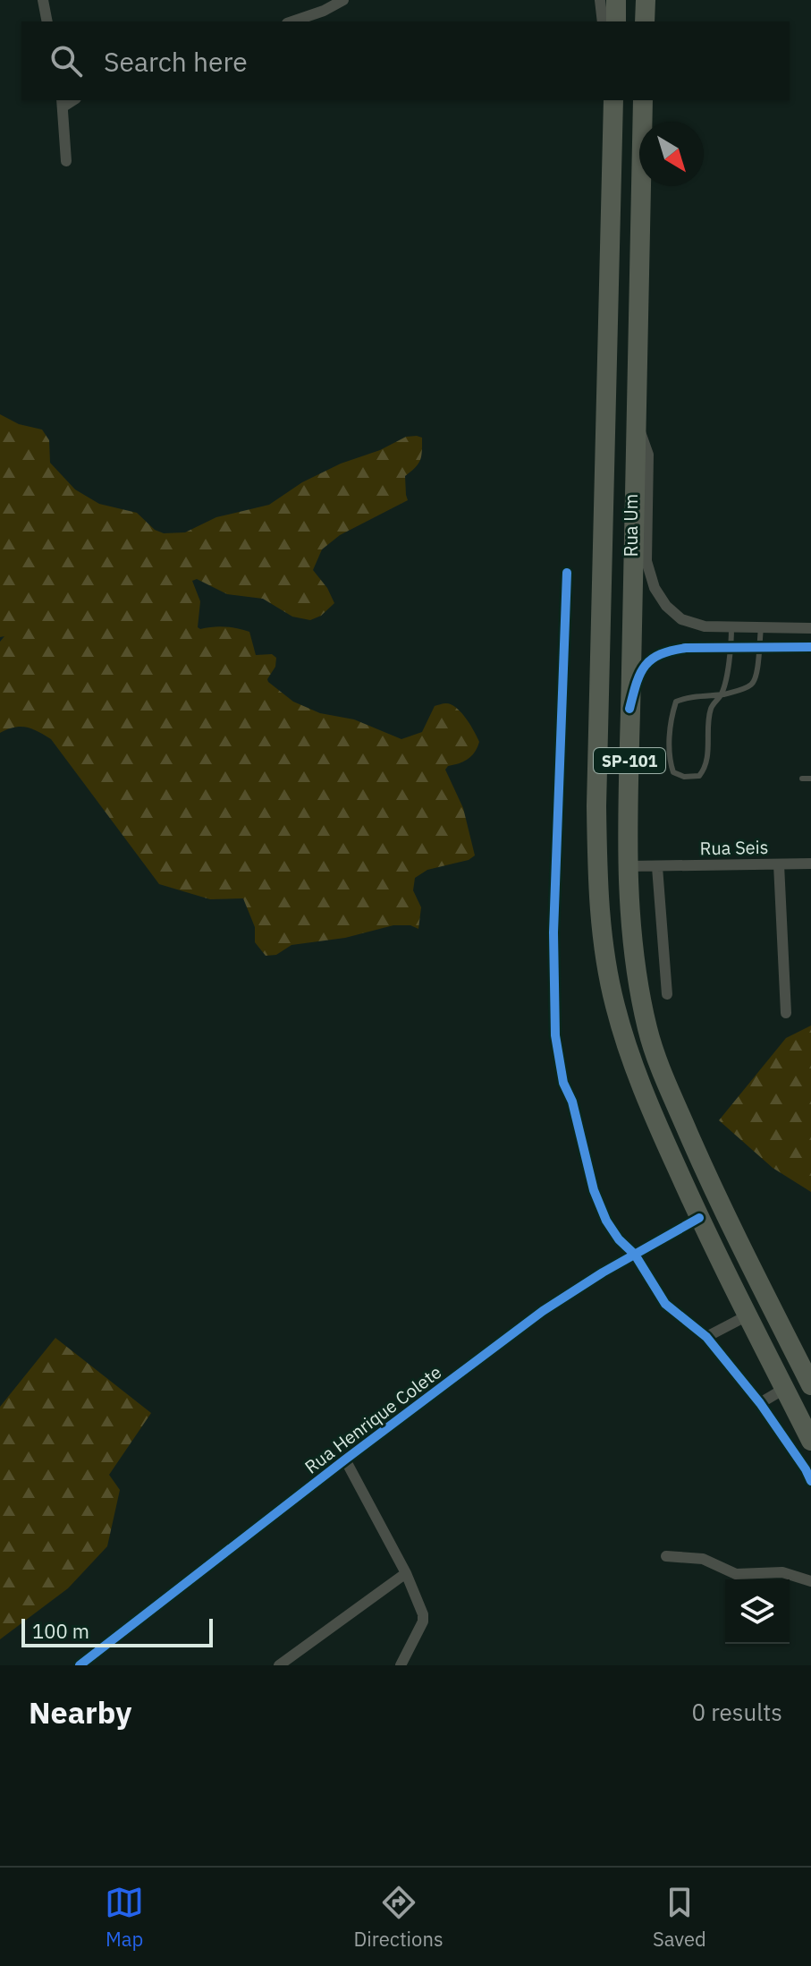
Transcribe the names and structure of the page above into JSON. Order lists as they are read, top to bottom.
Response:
{
  "streets": {
    "highway": ["SP-101"],
    "street": ["Rua Um", "Rua Seis", "Rua Henrique Colete"]
  },
  "crossings": [
    ["Rua Um", "SP-101"],
    ["SP-101", "Rua Seis"],
    ["SP-101", "Rua Henrique Colete"]
  ],
  "scale_bar": "100 m",
  "north": "bottom right",
  "page": {
    "search": "Search here",
    "scale": "100 m",
    "heading": ["Nearby", "0 results"],
    "nav": ["Map", "Directions", "Saved"]
  }
}
